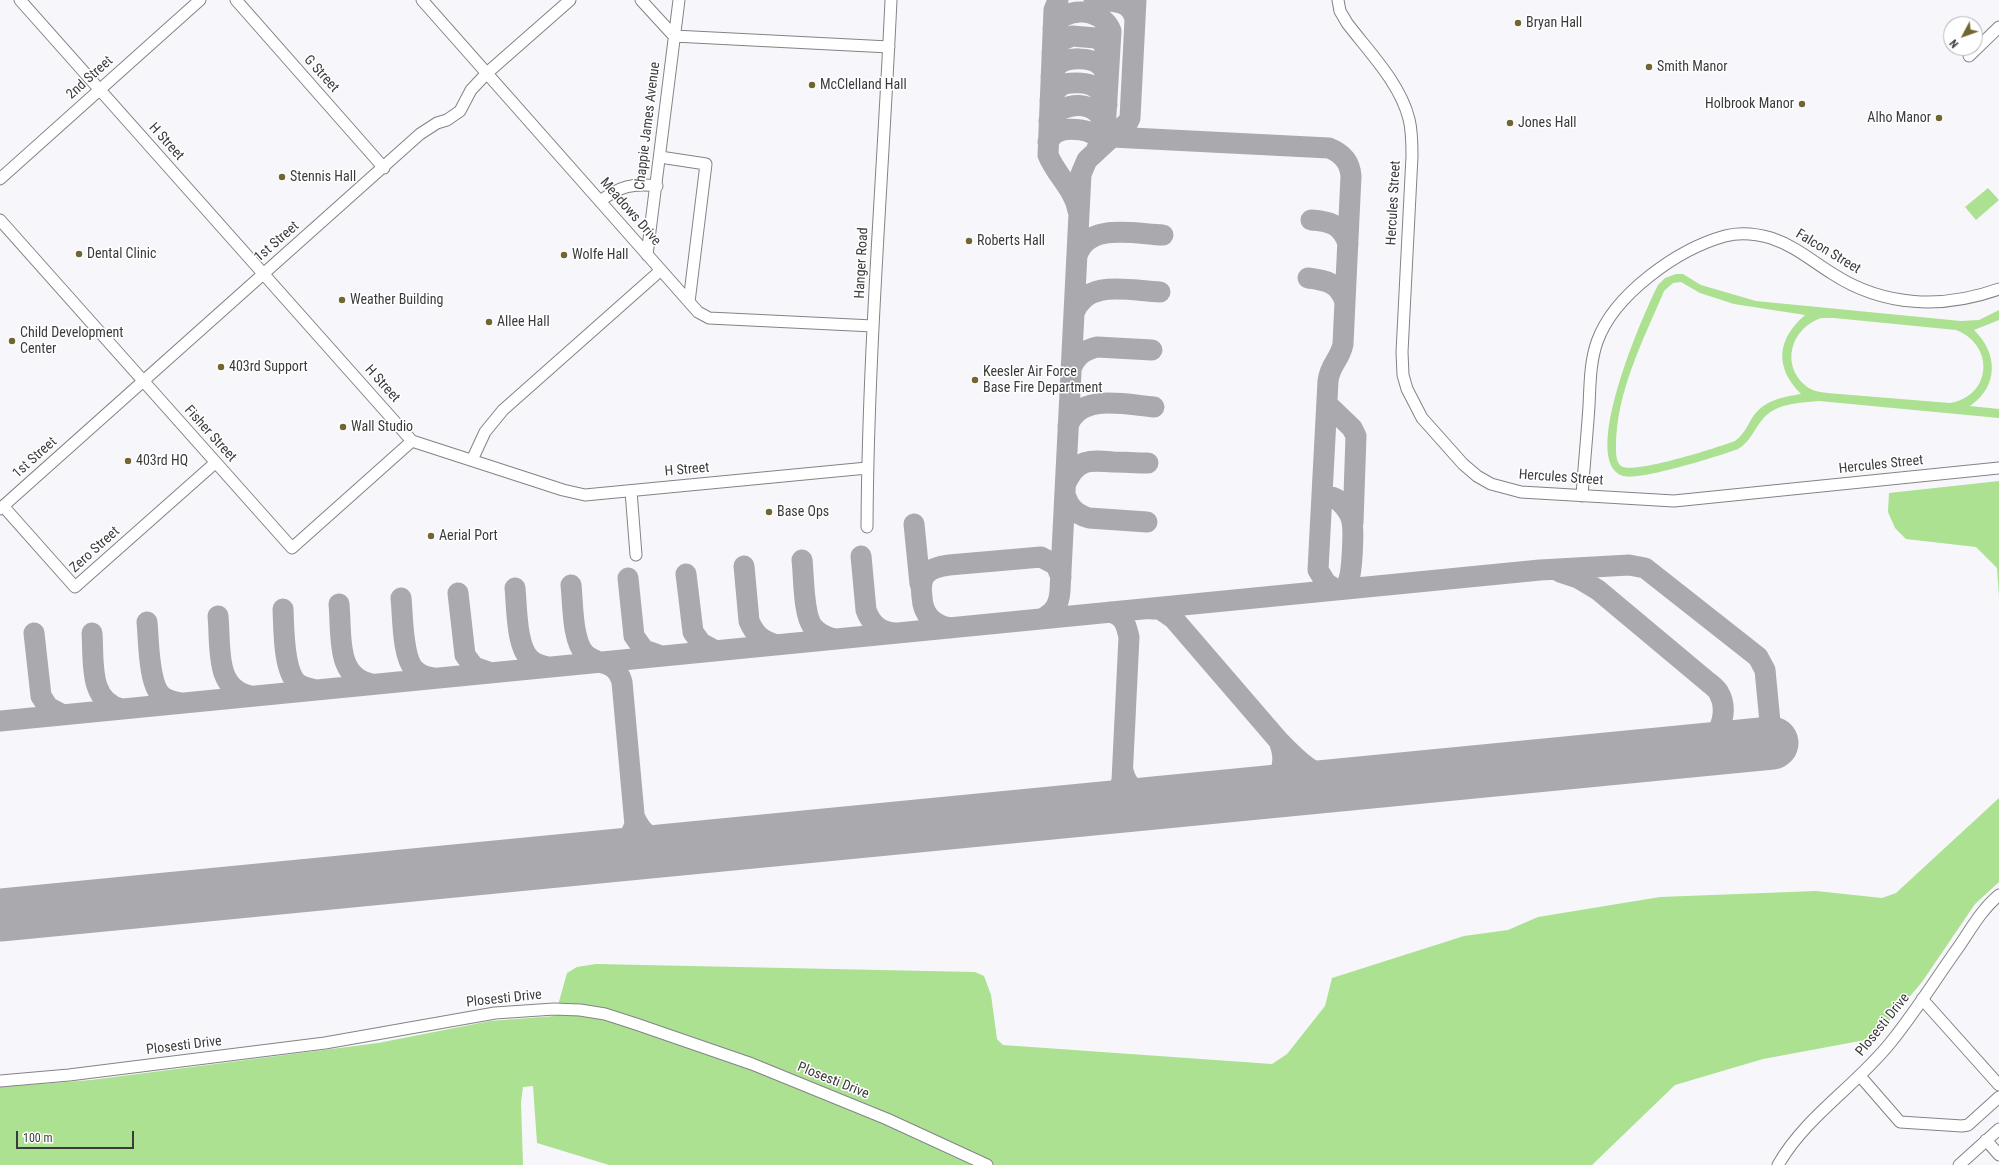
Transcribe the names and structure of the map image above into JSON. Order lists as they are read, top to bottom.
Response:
{
  "streets": {
    "street": [
      "G Street",
      "2nd Street",
      "Chappie James Avenue",
      "H Street",
      "Hercules Street",
      "Meadows Drive",
      "1st Street",
      "Falcon Street",
      "Hanger Road",
      "Fisher Street",
      "Zero Street",
      "Plosesti Drive"
    ]
  },
  "crossings": [
    ["G Street", "1st Street"],
    ["2nd Street", "H Street"],
    ["Chappie James Avenue", "Meadows Drive"],
    ["H Street", "1st Street"],
    ["H Street", "Hanger Road"],
    ["H Street", "Fisher Street"],
    ["Hercules Street", "Falcon Street"],
    ["Meadows Drive", "1st Street"],
    ["Meadows Drive", "Hanger Road"],
    ["1st Street", "Fisher Street"],
    ["1st Street", "Zero Street"],
    ["Fisher Street", "Zero Street"]
  ],
  "places": [
    "Bryan Hall",
    "Smith Manor",
    "McClelland Hall",
    "Holbrook Manor",
    "Alho Manor",
    "Jones Hall",
    "Stennis Hall",
    "Roberts Hall",
    "Dental Clinic",
    "Wolfe Hall",
    "Weather Building",
    "Allee Hall",
    "Child Development Center",
    "403rd Support",
    "Keesler Air Force Base Fire Department",
    "Wall Studio",
    "403rd HQ",
    "Base Ops",
    "Aerial Port"
  ],
  "scale_bar": "100 m",
  "north": "bottom left"
}
